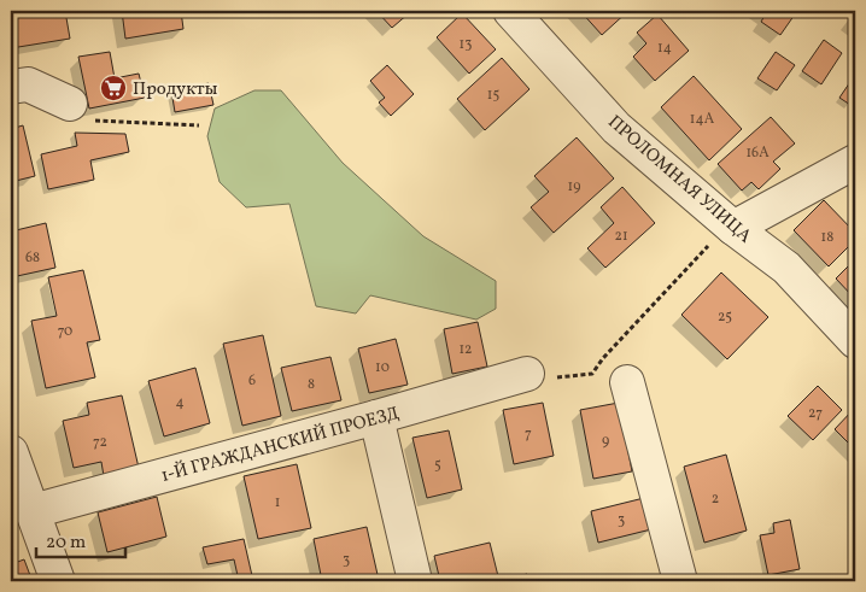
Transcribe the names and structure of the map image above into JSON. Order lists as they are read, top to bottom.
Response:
{
  "streets": {
    "street": ["ПРОЛОМНАЯ УЛИЦА", "1-Й ГРАЖДАНСКИЙ ПРОЕЗД"]
  },
  "places": {
    "supermarket": ["Продукты"]
  },
  "house_numbers": [
    "13",
    "14",
    "15",
    "14А",
    "16А",
    "19",
    "21",
    "18",
    "68",
    "25",
    "70",
    "12",
    "10",
    "6",
    "8",
    "4",
    "27",
    "7",
    "9",
    "72",
    "5",
    "2",
    "1",
    "3",
    "3"
  ],
  "scale_bar": "20 m"
}
